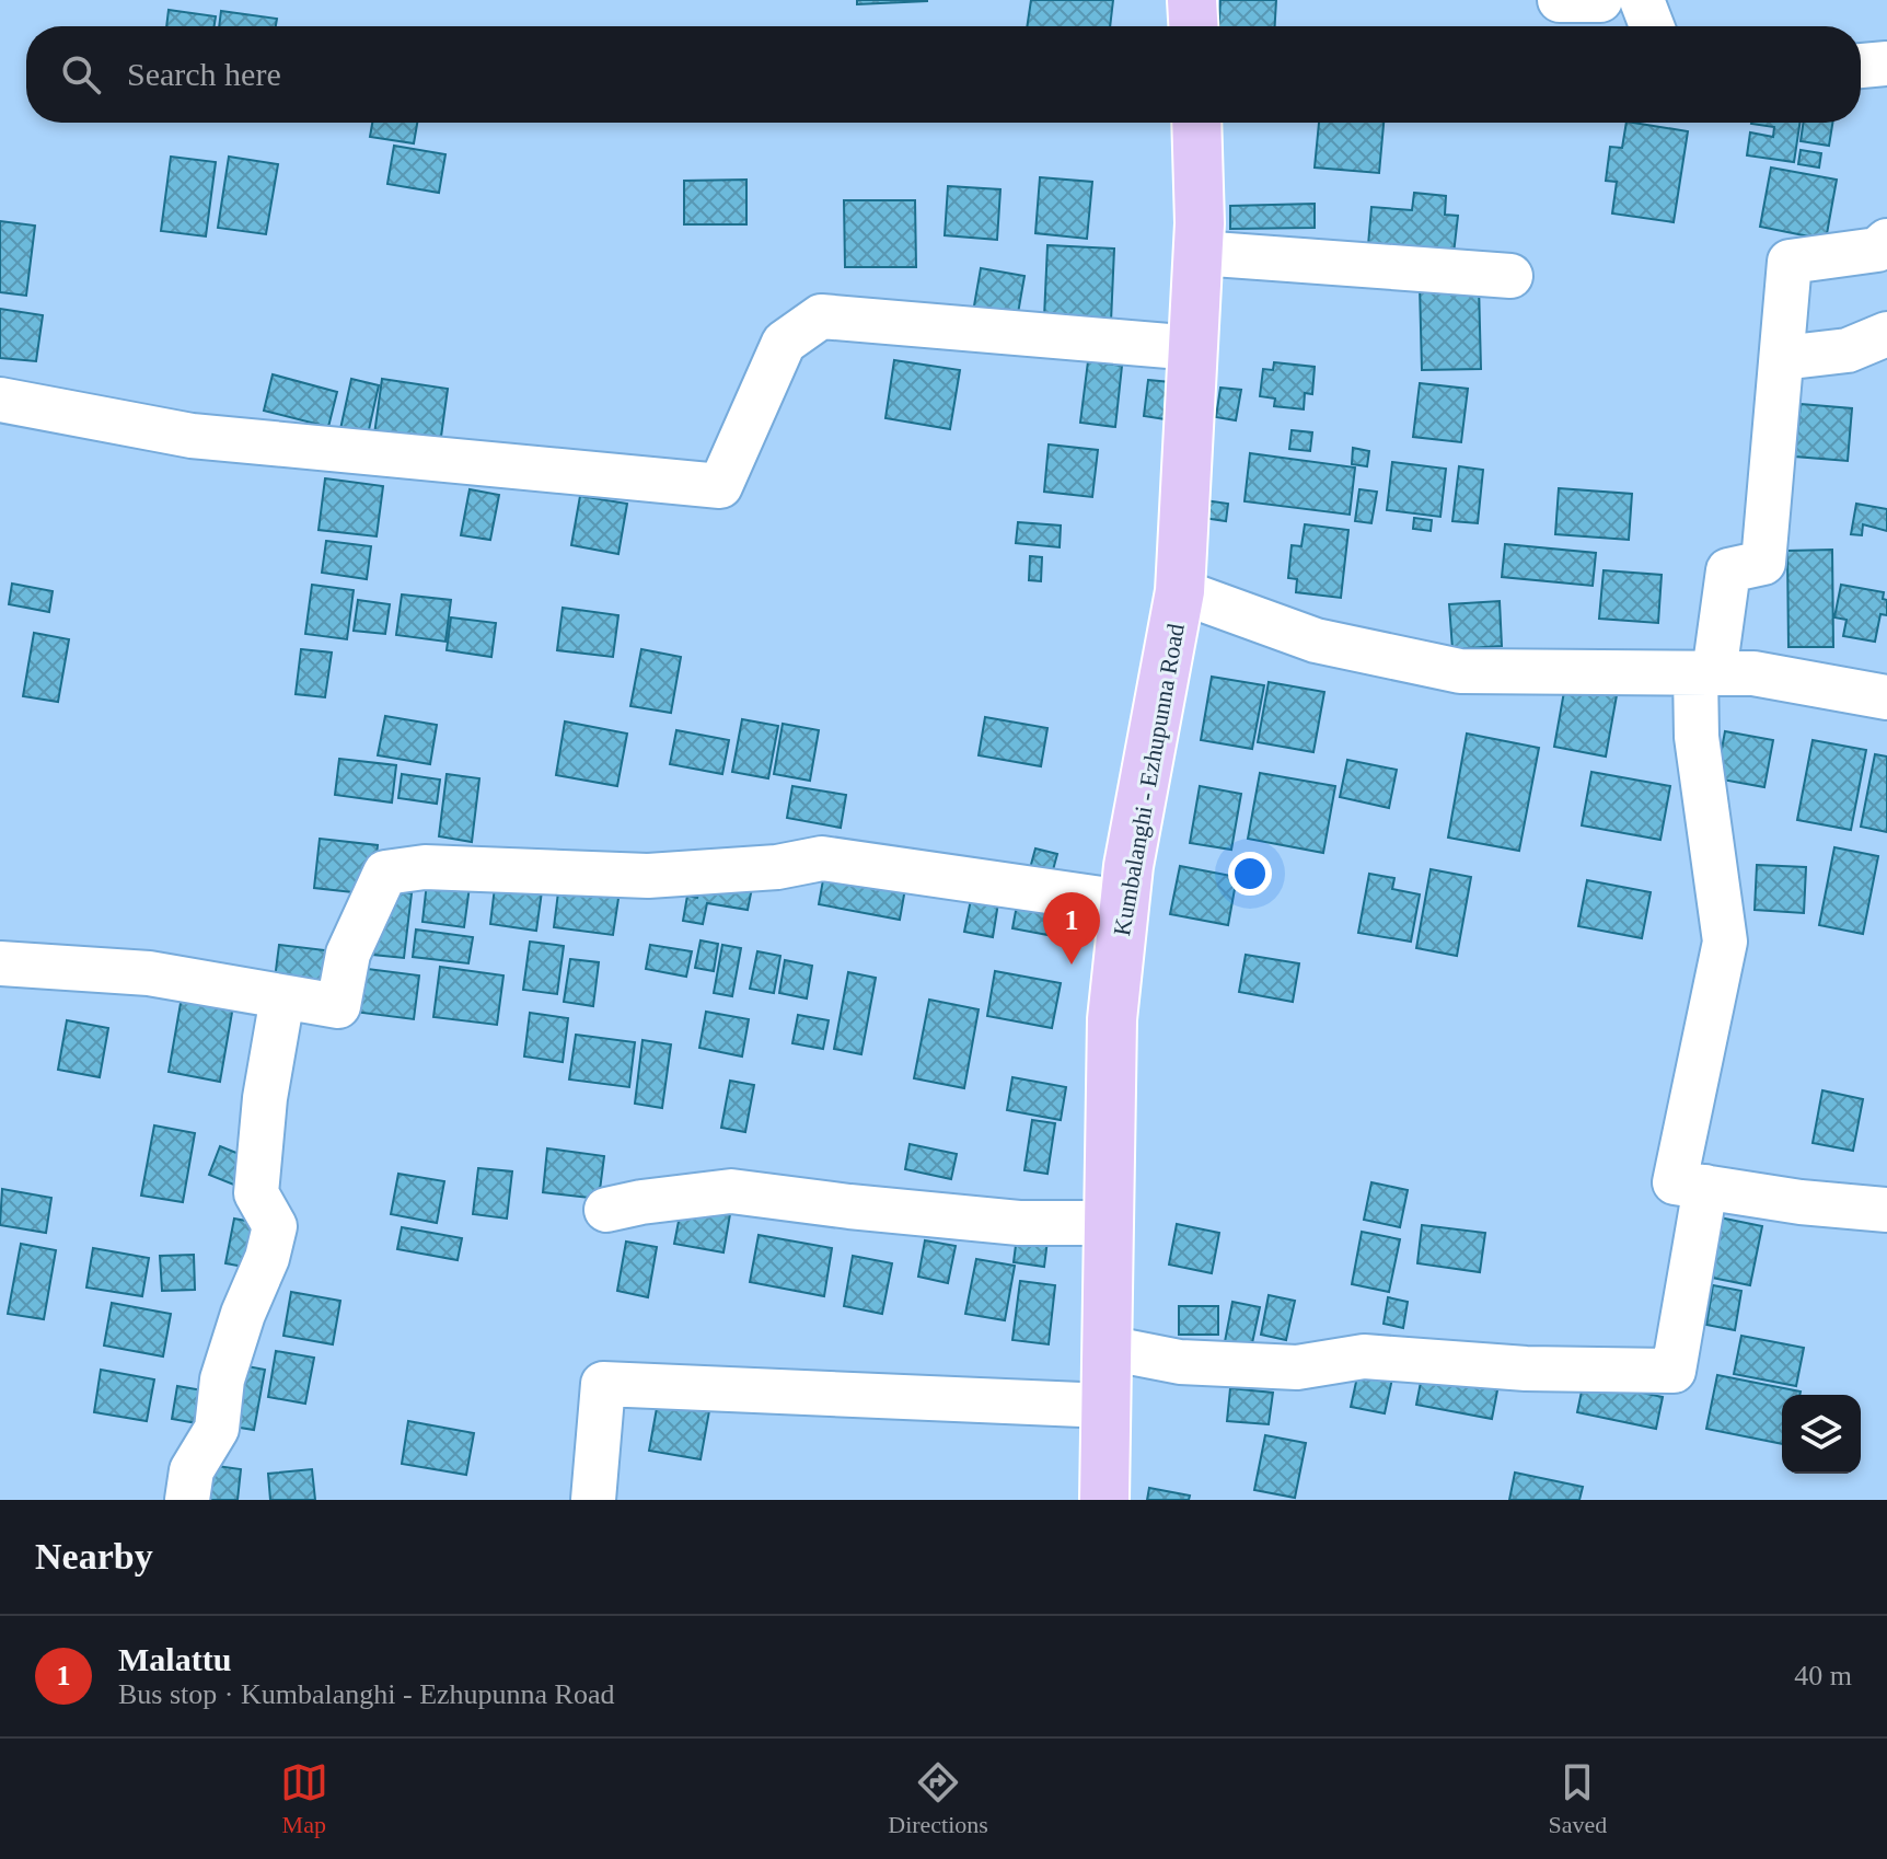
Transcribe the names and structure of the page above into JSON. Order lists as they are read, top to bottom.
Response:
{
  "streets": {
    "main road": ["Kumbalanghi - Ezhupunna Road"]
  },
  "page": {
    "search": "Search here",
    "pins": "1",
    "heading": "Nearby",
    "list": [
      {
        "mark": "1",
        "name": "Malattu",
        "note": "Bus stop · Kumbalanghi - Ezhupunna Road",
        "value": "40 m"
      }
    ],
    "nav": ["Map", "Directions", "Saved"]
  }
}
